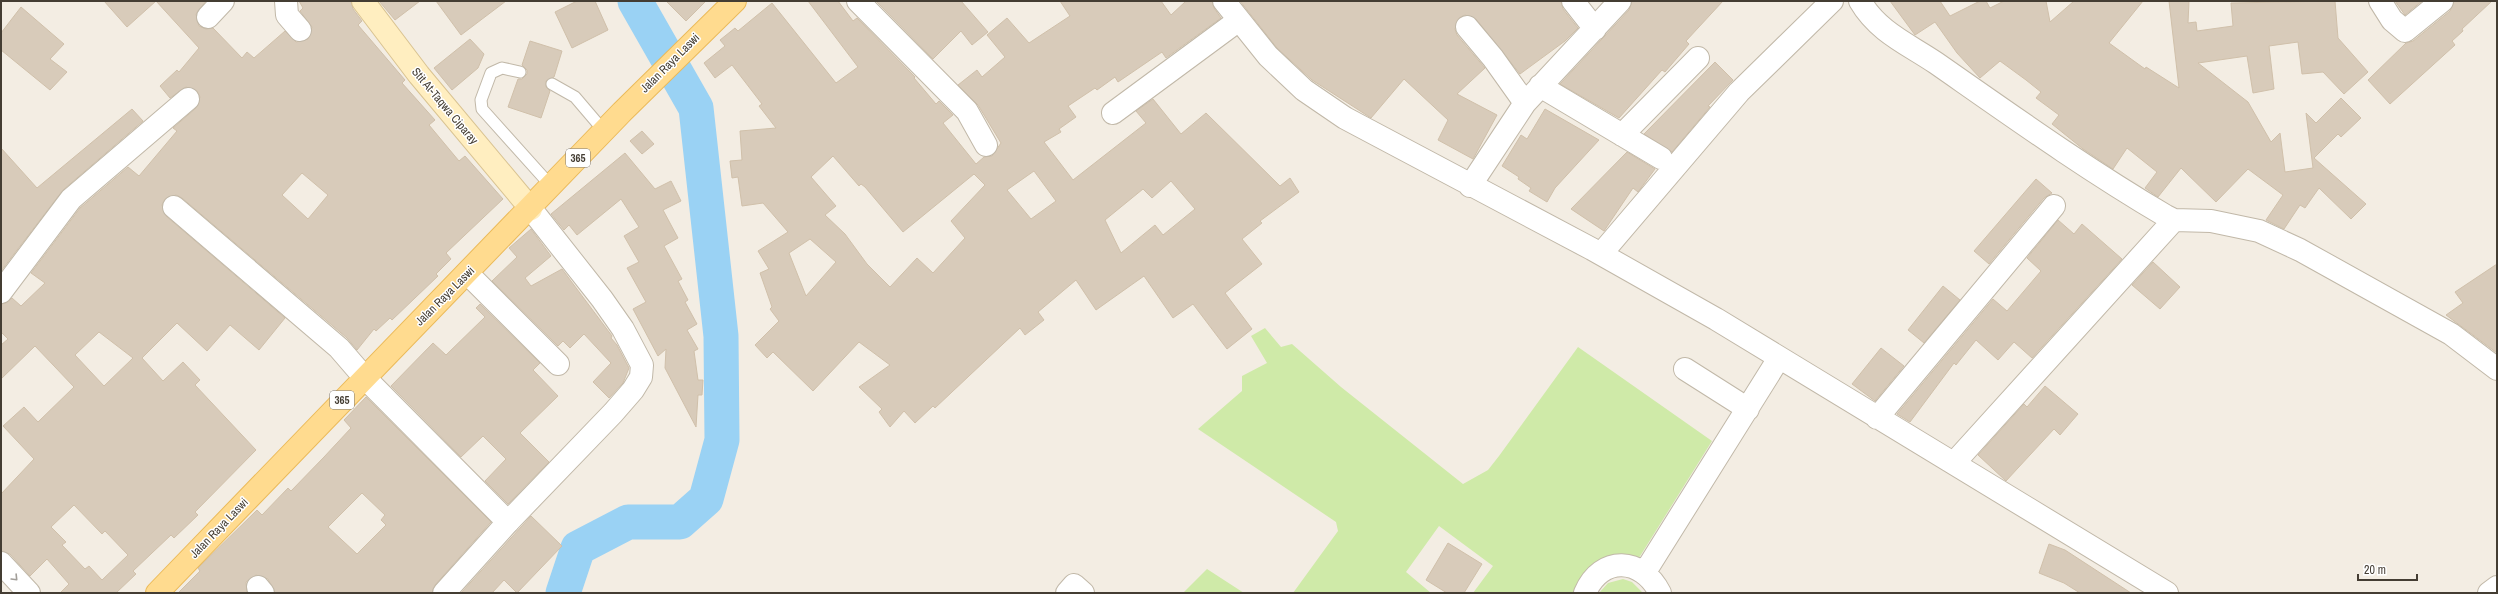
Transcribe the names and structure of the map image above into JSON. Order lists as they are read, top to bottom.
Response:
{
  "streets": {
    "main road": ["Jalan Raya Laswi", "Stit At-Taqwa Ciparay", "365"]
  },
  "crossings": [
    ["Jalan Raya Laswi", "Stit At-Taqwa Ciparay"]
  ],
  "scale_bar": "20 m"
}
